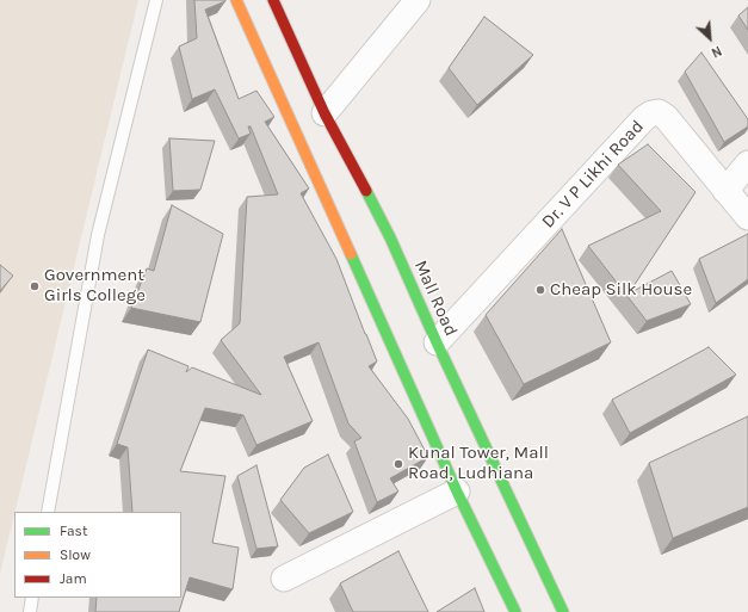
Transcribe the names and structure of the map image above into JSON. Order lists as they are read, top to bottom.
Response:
{
  "streets": {
    "main road": ["Mall Road"],
    "street": ["Dr. V P Likhi Road"]
  },
  "crossings": [
    ["Dr. V P Likhi Road", "Mall Road"]
  ],
  "places": ["Government Girls College", "Cheap Silk House", "Kunal Tower, Mall Road, Ludhiana"],
  "legend": ["Fast", "Slow", "Jam"],
  "north": "bottom right"
}
